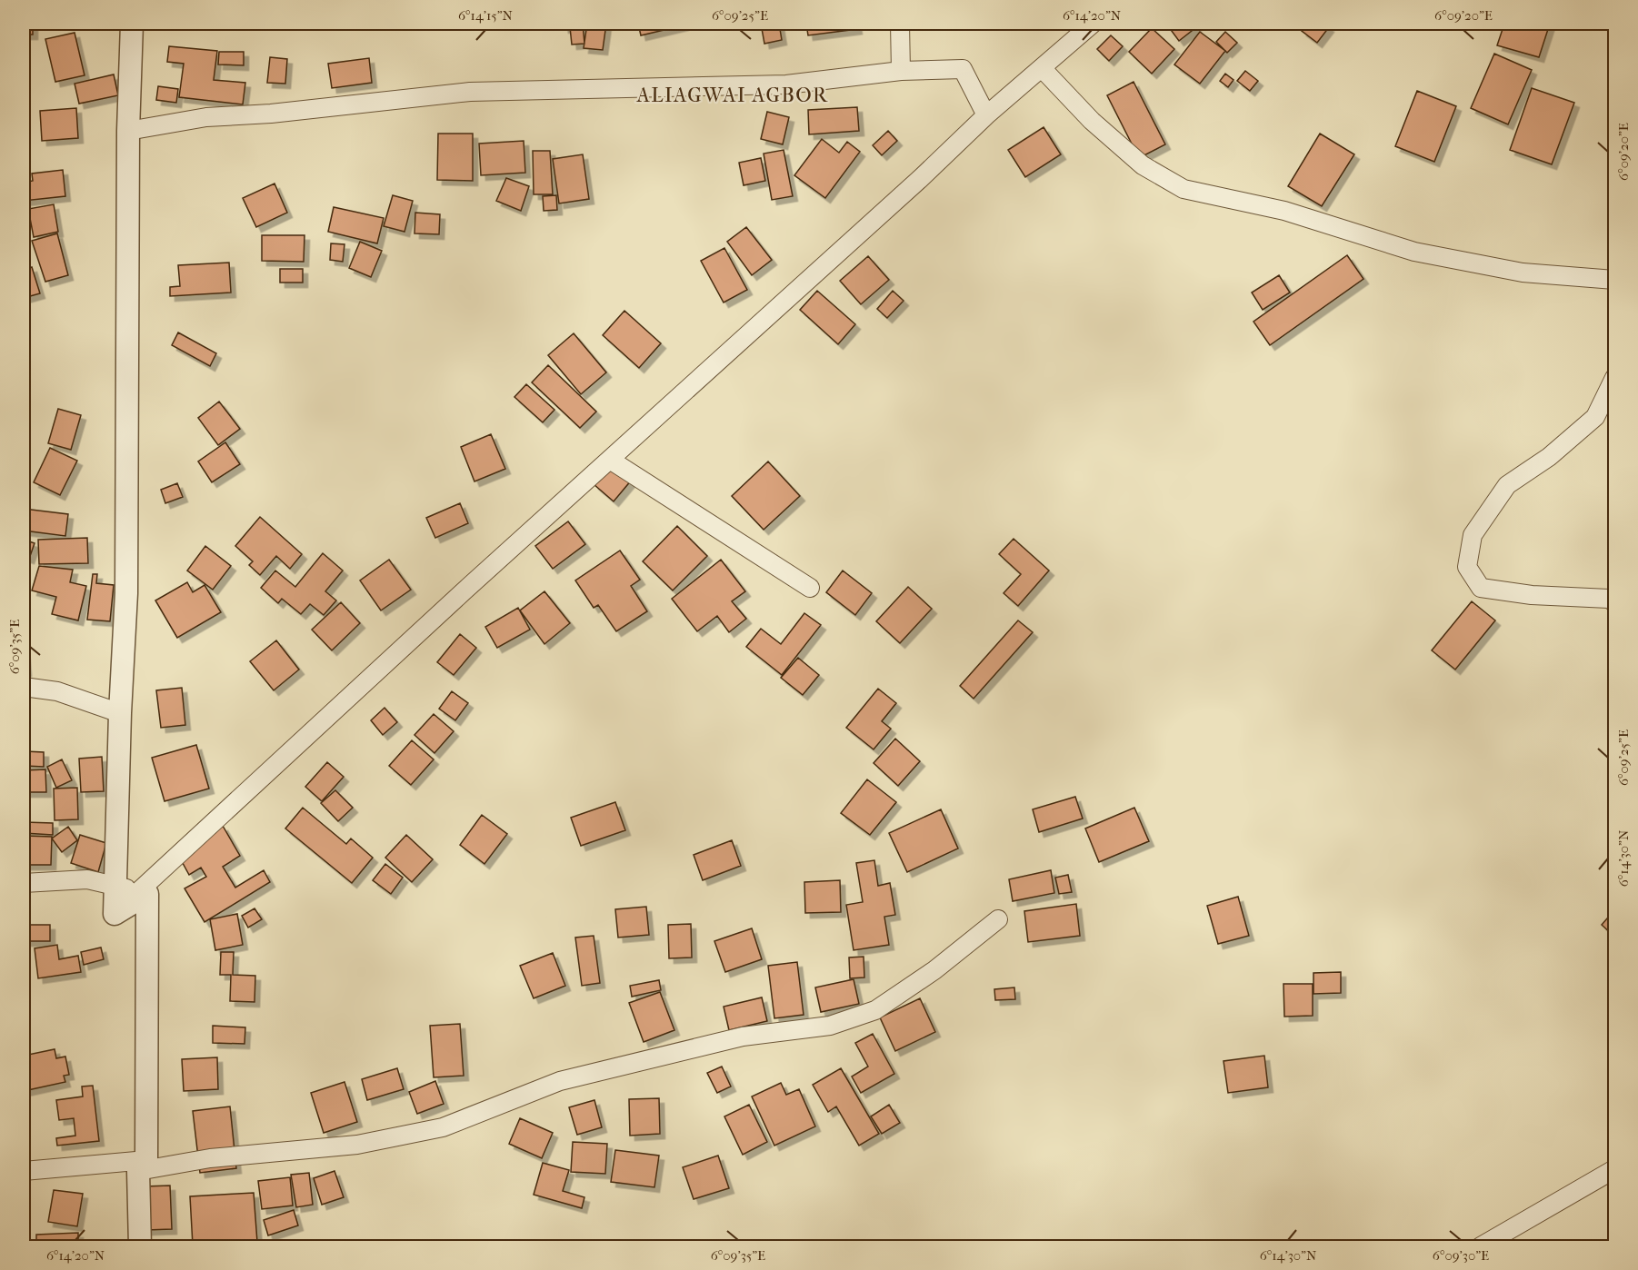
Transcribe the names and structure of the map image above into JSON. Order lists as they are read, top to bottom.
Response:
{
  "districts": ["ALIAGWAI AGBOR"],
  "coordinates": [
    "6°14'15\"N",
    "6°09'25\"E",
    "6°14'20\"N",
    "6°09'20\"E",
    "6°09'35\"E",
    "6°14'30\"N",
    "6°09'30\"E"
  ]
}
